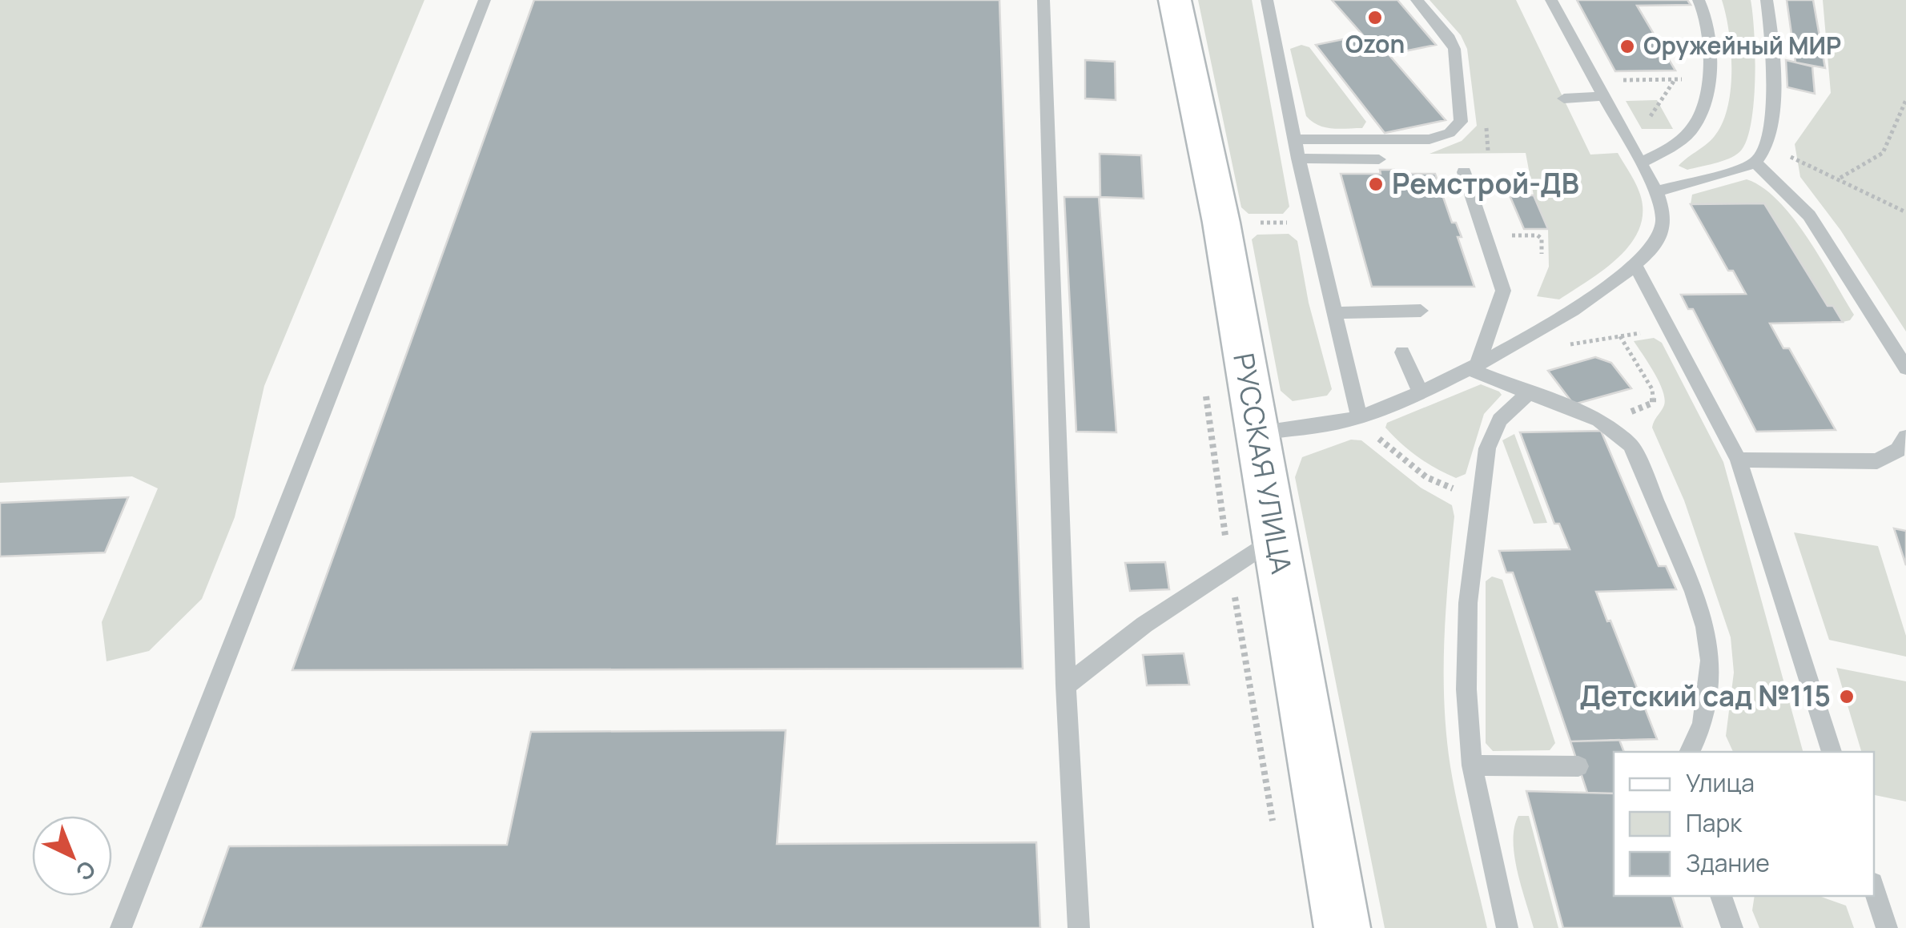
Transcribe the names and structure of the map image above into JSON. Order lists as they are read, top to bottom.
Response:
{
  "streets": {
    "main road": ["РУССКАЯ УЛИЦА"]
  },
  "places": [
    "Ozon",
    "Оружейный МИР",
    "Ремстрой-ДВ",
    "Детский сад №115"
  ],
  "legend": ["Улица", "Парк", "Здание"],
  "north": "bottom right"
}
